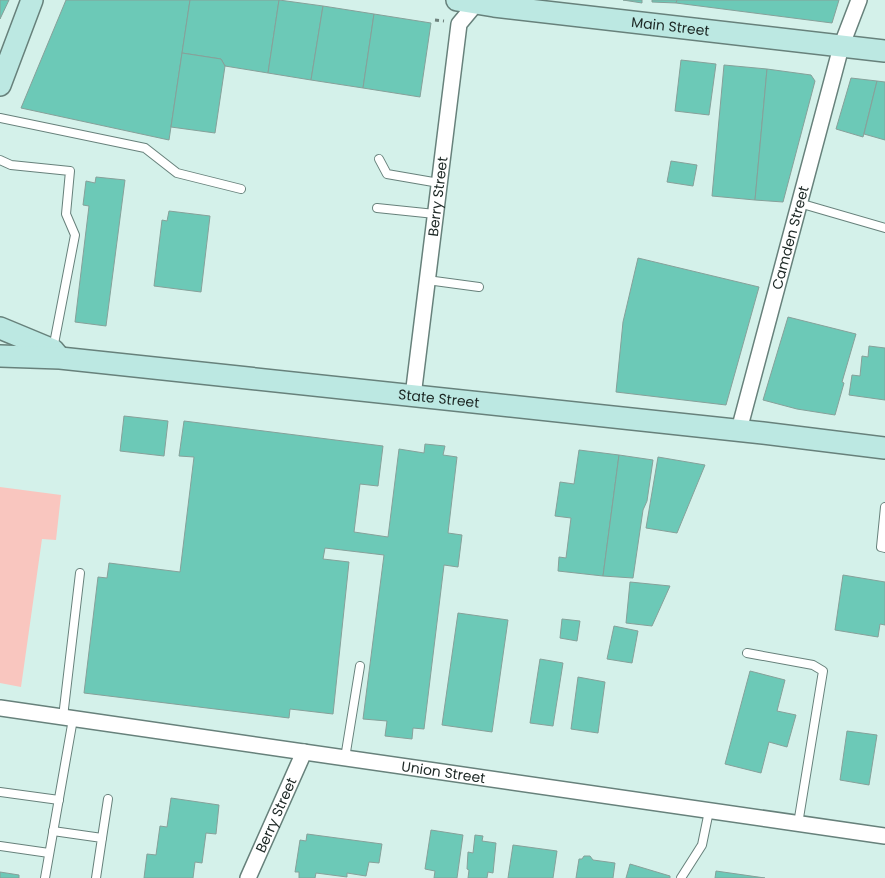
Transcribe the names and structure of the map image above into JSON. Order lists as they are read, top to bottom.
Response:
{
  "streets": {
    "street": [
      "Main Street",
      "Berry Street",
      "Camden Street",
      "State Street",
      "Union Street"
    ]
  },
  "crossings": [
    ["Main Street", "Berry Street"],
    ["Main Street", "Camden Street"],
    ["Berry Street", "State Street"],
    ["Berry Street", "Union Street"],
    ["Camden Street", "State Street"]
  ]
}
